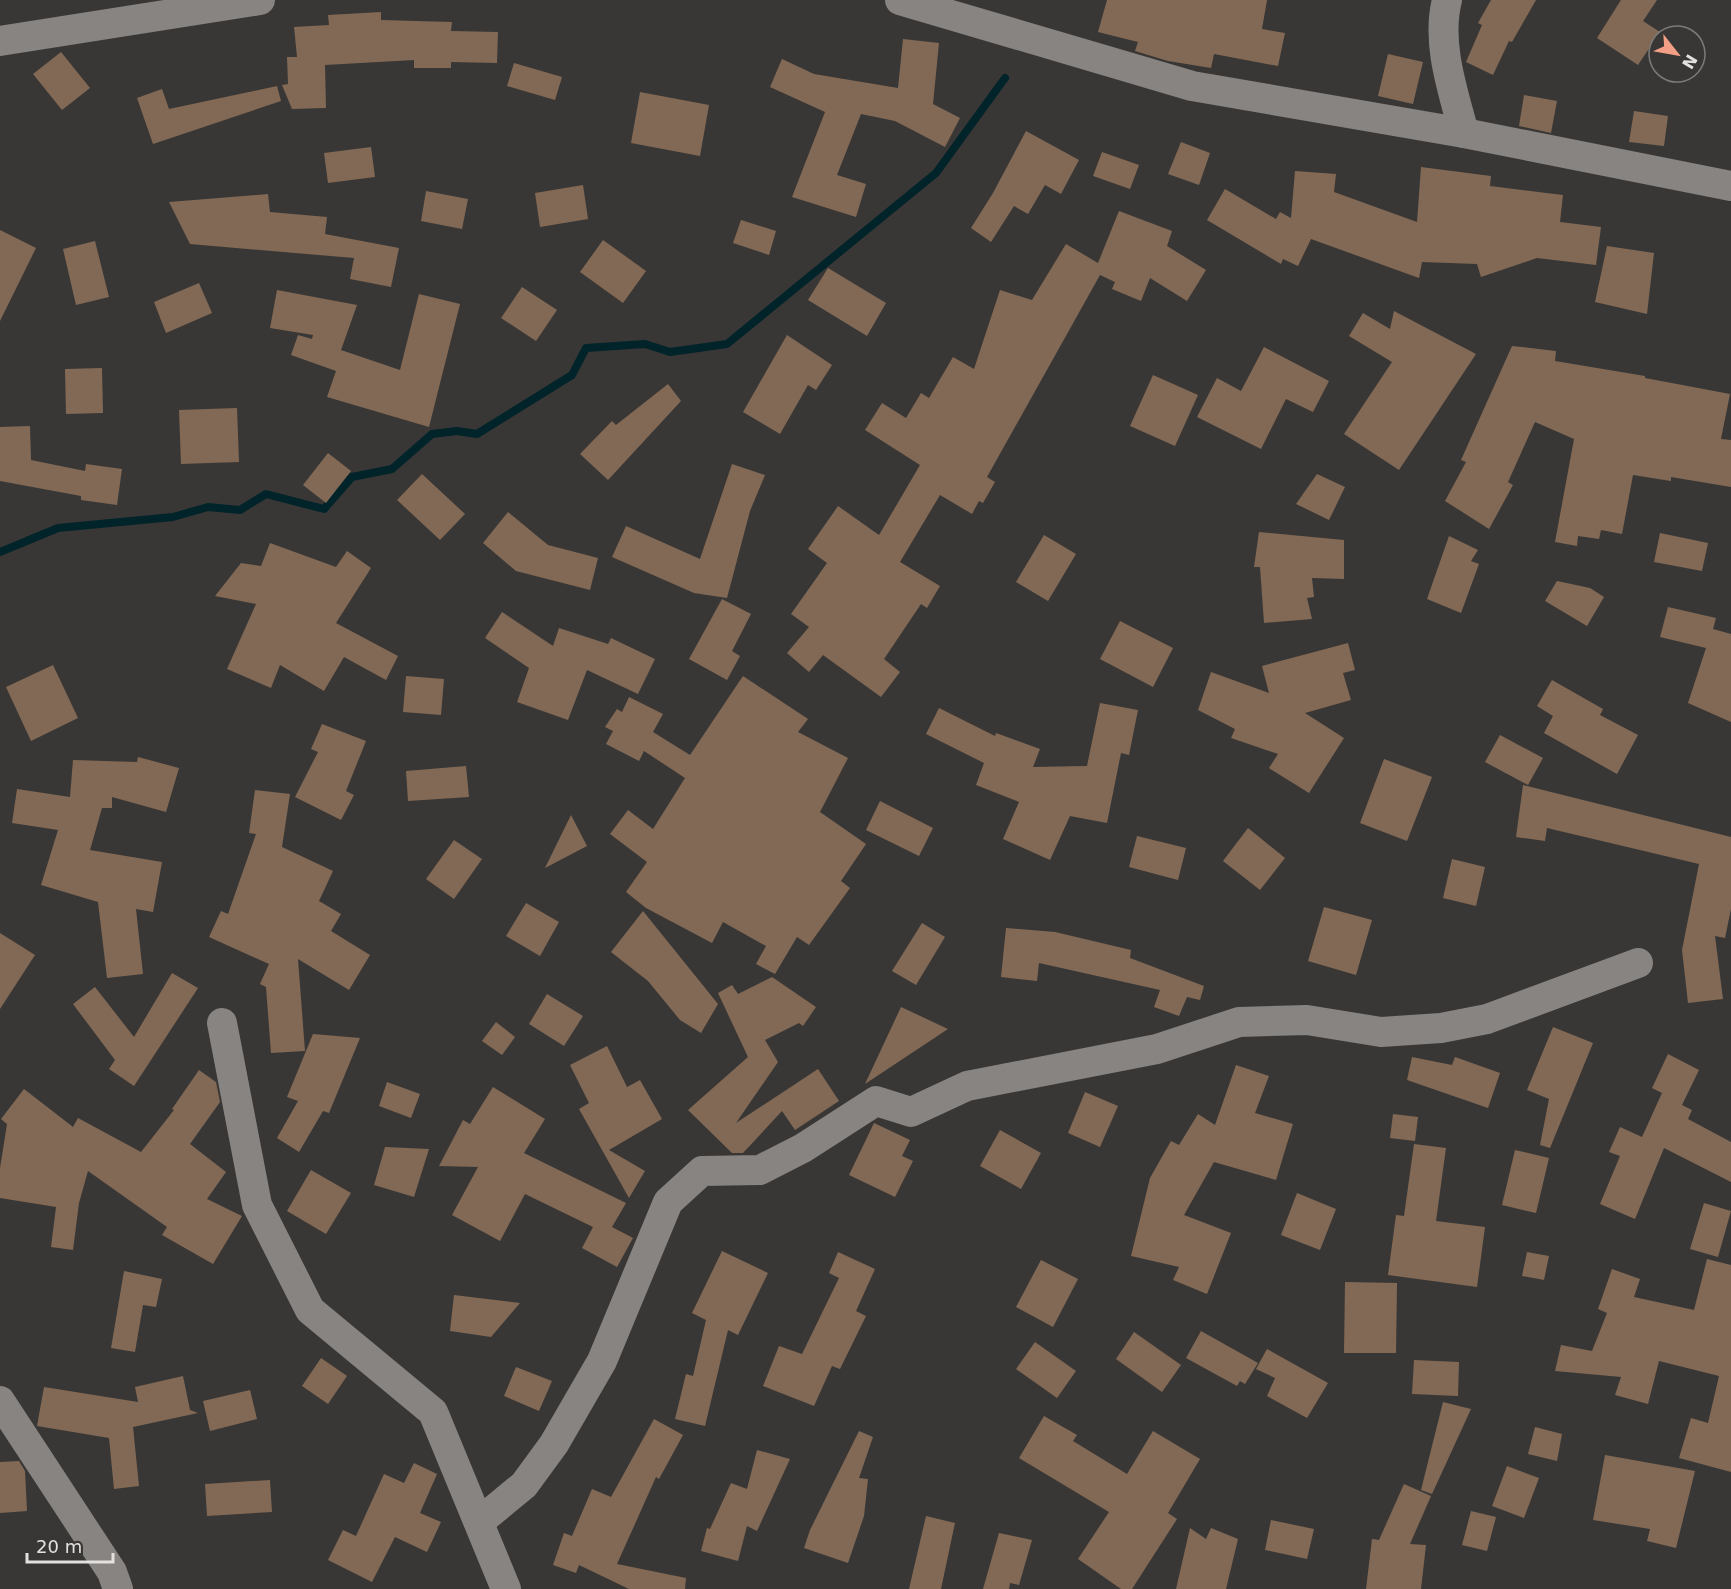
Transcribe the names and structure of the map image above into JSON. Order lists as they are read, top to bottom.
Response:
{
  "scale_bar": "20 m",
  "north": "bottom right"
}
